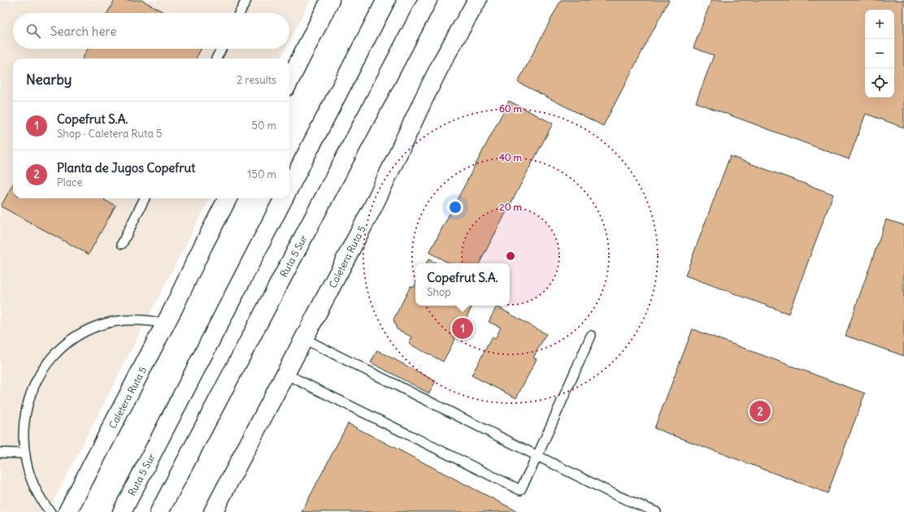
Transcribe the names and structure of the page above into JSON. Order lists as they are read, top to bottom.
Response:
{
  "streets": {
    "main road": ["Ruta 5 Sur", "Caletera Ruta 5"]
  },
  "page": {
    "map_buttons": ["+", "−"],
    "search": "Search here",
    "heading": ["Nearby", "2 results"],
    "list": [
      {
        "mark": "1",
        "name": "Copefrut S.A.",
        "note": "Shop · Caletera Ruta 5",
        "value": "50 m"
      },
      {
        "mark": "2",
        "name": "Planta de Jugos Copefrut",
        "note": "Place",
        "value": "150 m"
      }
    ],
    "popup": ["Copefrut S.A.", "Shop"],
    "pins": ["1", "2"]
  },
  "rings": ["60 m", "40 m", "20 m"]
}
